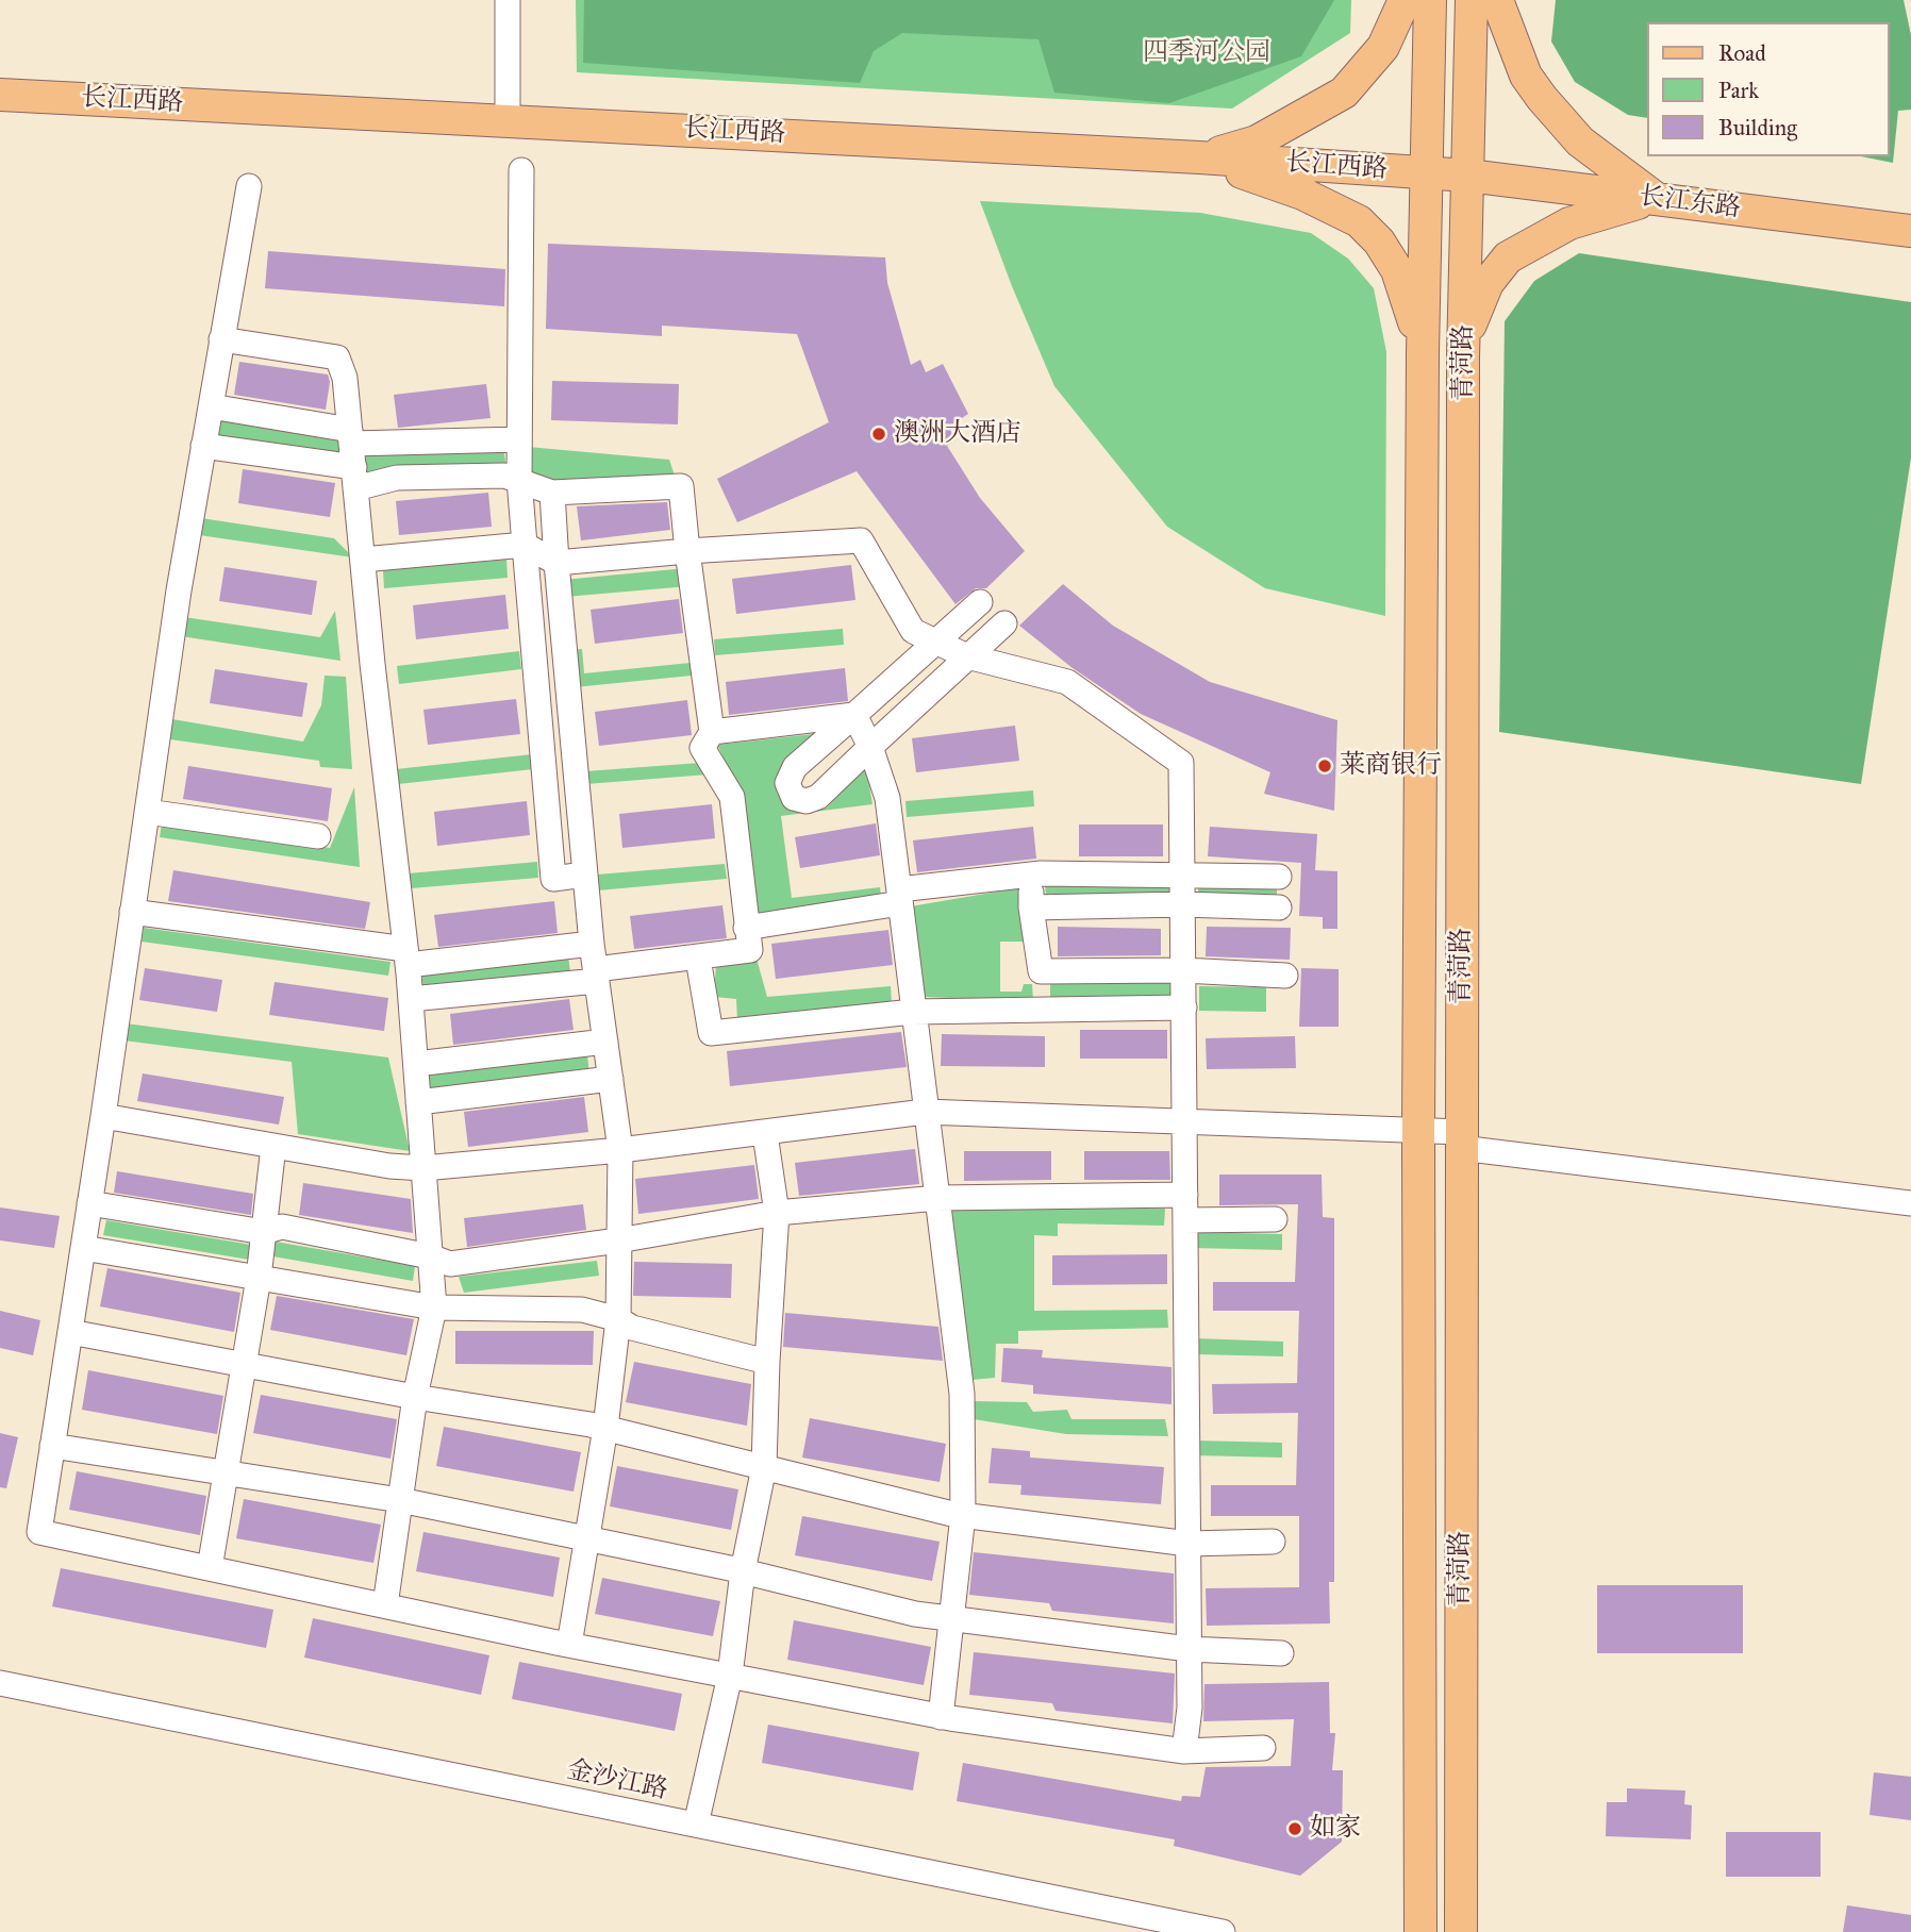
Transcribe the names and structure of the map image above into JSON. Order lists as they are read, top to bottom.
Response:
{
  "streets": {
    "main road": ["长江西路", "长江东路", "青菏路"],
    "street": ["金沙江路"]
  },
  "crossings": [
    ["长江西路", "长江东路"],
    ["长江西路", "青菏路"],
    ["长江东路", "青菏路"]
  ],
  "parks": ["四季河公园"],
  "places": ["澳洲大酒店", "莱商银行", "如家"],
  "legend": ["Road", "Park", "Building"]
}
